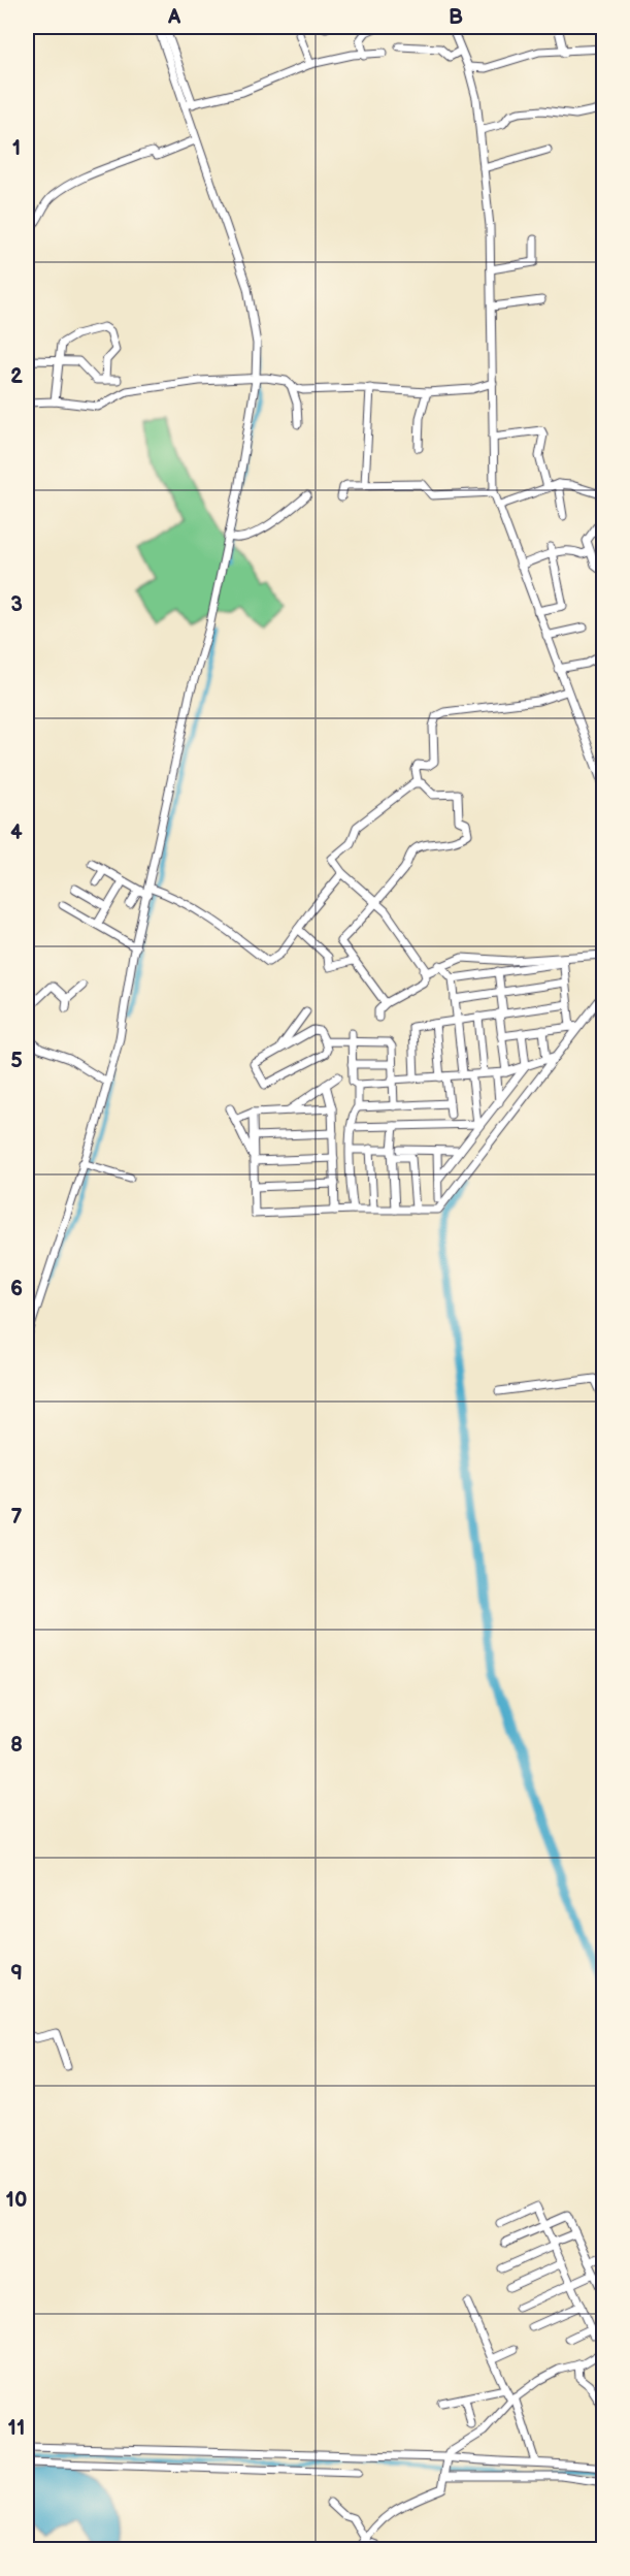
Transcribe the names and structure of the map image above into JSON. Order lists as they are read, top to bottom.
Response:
{
  "grid": {
    "columns": ["A", "B"],
    "rows": [
      "1",
      "2",
      "3",
      "4",
      "5",
      "6",
      "7",
      "8",
      "9",
      "10",
      "11"
    ]
  }
}
